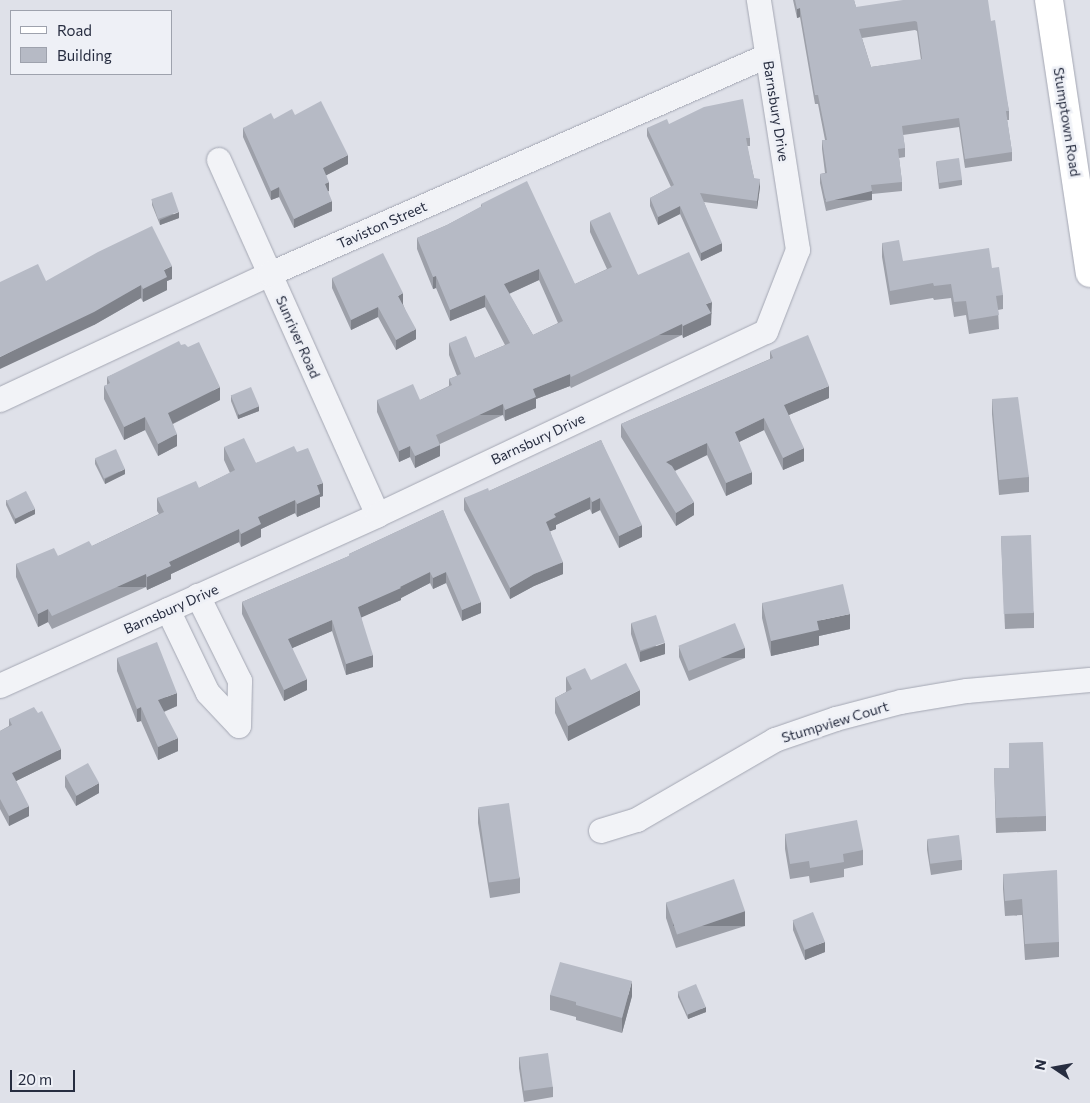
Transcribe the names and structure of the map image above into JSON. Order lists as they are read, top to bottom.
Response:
{
  "streets": {
    "street": [
      "Barnsbury Drive",
      "Stumptown Road",
      "Taviston Street",
      "Sunriver Road",
      "Stumpview Court"
    ]
  },
  "crossings": [
    ["Barnsbury Drive", "Taviston Street"],
    ["Barnsbury Drive", "Sunriver Road"],
    ["Taviston Street", "Sunriver Road"]
  ],
  "legend": ["Road", "Building"],
  "scale_bar": "20 m",
  "north": "left"
}
